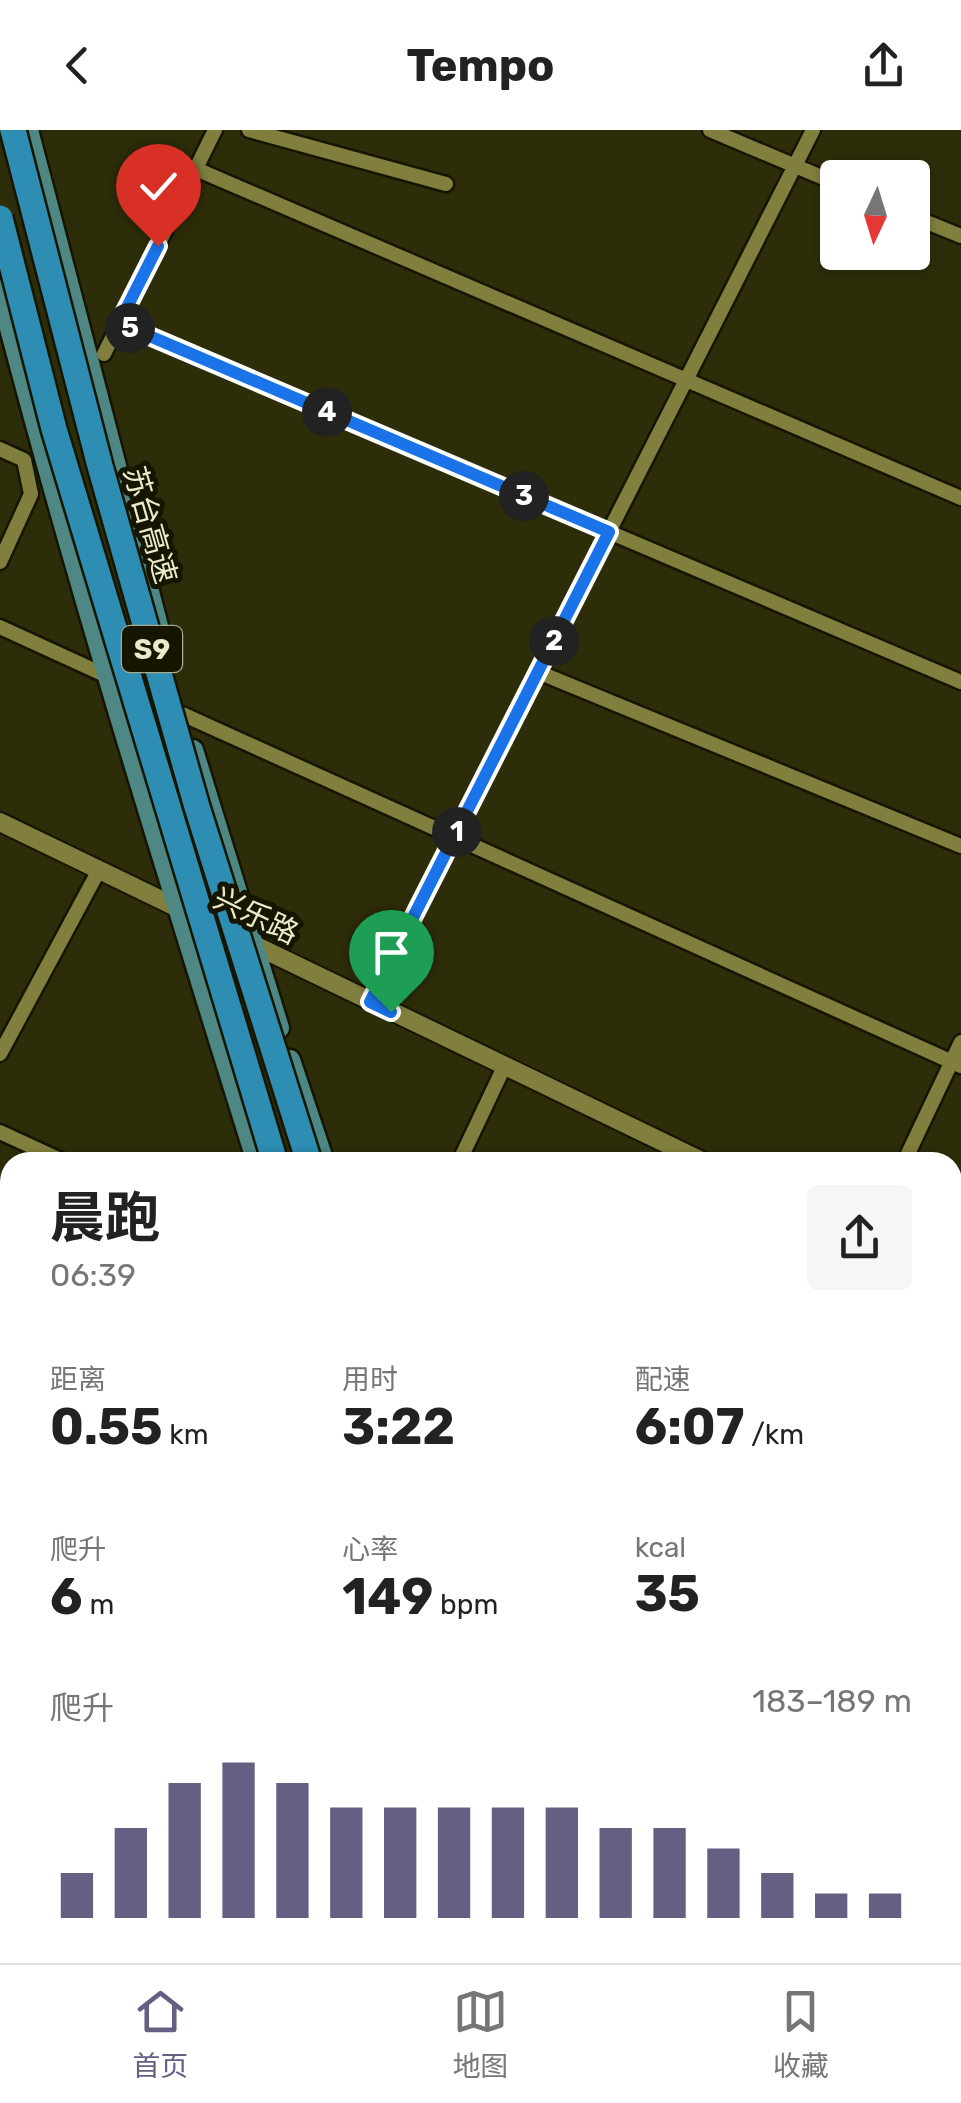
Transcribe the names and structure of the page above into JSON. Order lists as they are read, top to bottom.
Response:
{
  "streets": {
    "highway": ["苏台高速", "S9"],
    "main road": ["兴乐路"]
  },
  "north": "bottom",
  "page": {
    "header": "Tempo",
    "pins": [
      "5",
      "4",
      "3",
      "2",
      "1"
    ],
    "heading": ["晨跑", "06:39"],
    "stats": [
      ["距离", "0.55 km"],
      ["用时", "3:22"],
      ["配速", "6:07 /km"],
      ["爬升", "6 m"],
      ["心率", "149 bpm"],
      ["kcal", "35"]
    ],
    "chart": ["爬升", "183–189 m"],
    "tabs": ["首页", "地图", "收藏"]
  }
}
